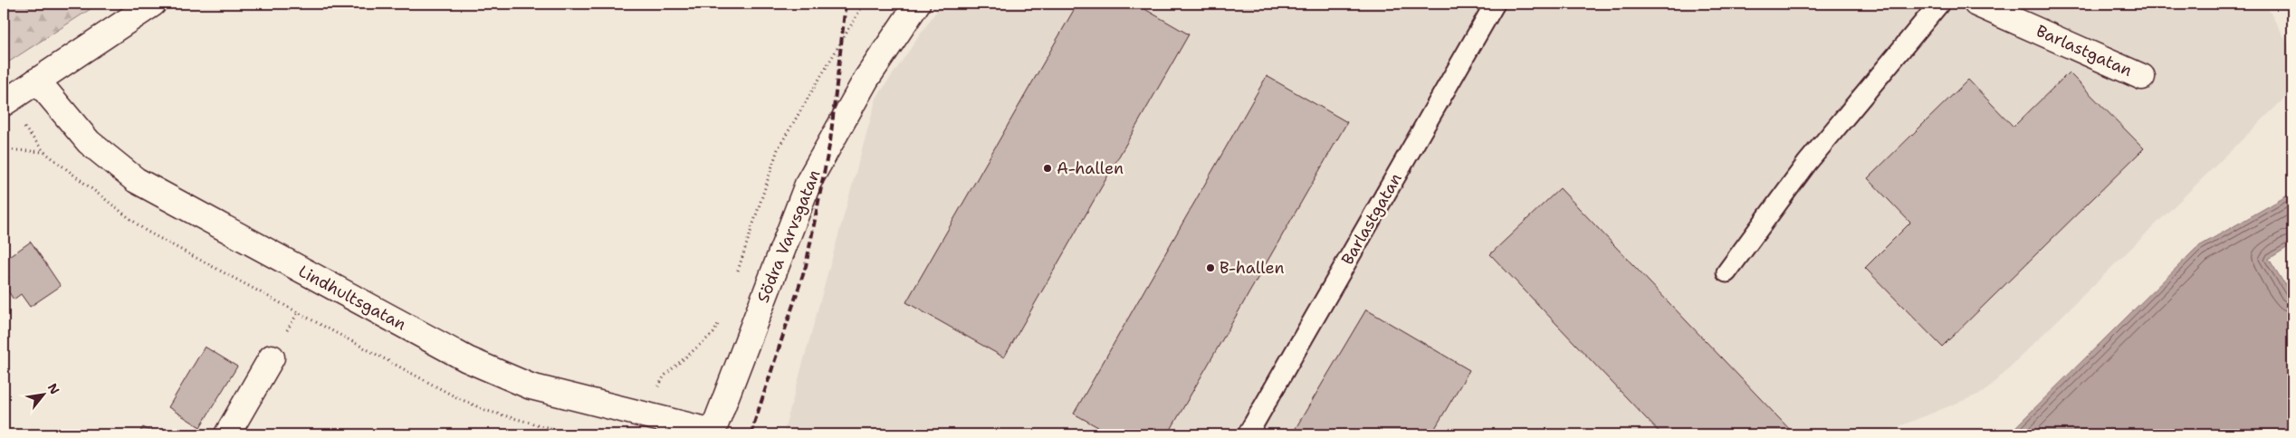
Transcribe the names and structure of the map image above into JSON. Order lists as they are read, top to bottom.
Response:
{
  "streets": {
    "street": ["Barlastgatan", "Södra Varvsgatan", "Lindhultsgatan"]
  },
  "crossings": [
    ["Södra Varvsgatan", "Lindhultsgatan"]
  ],
  "places": ["A-hallen", "B-hallen"],
  "north": "top right"
}
